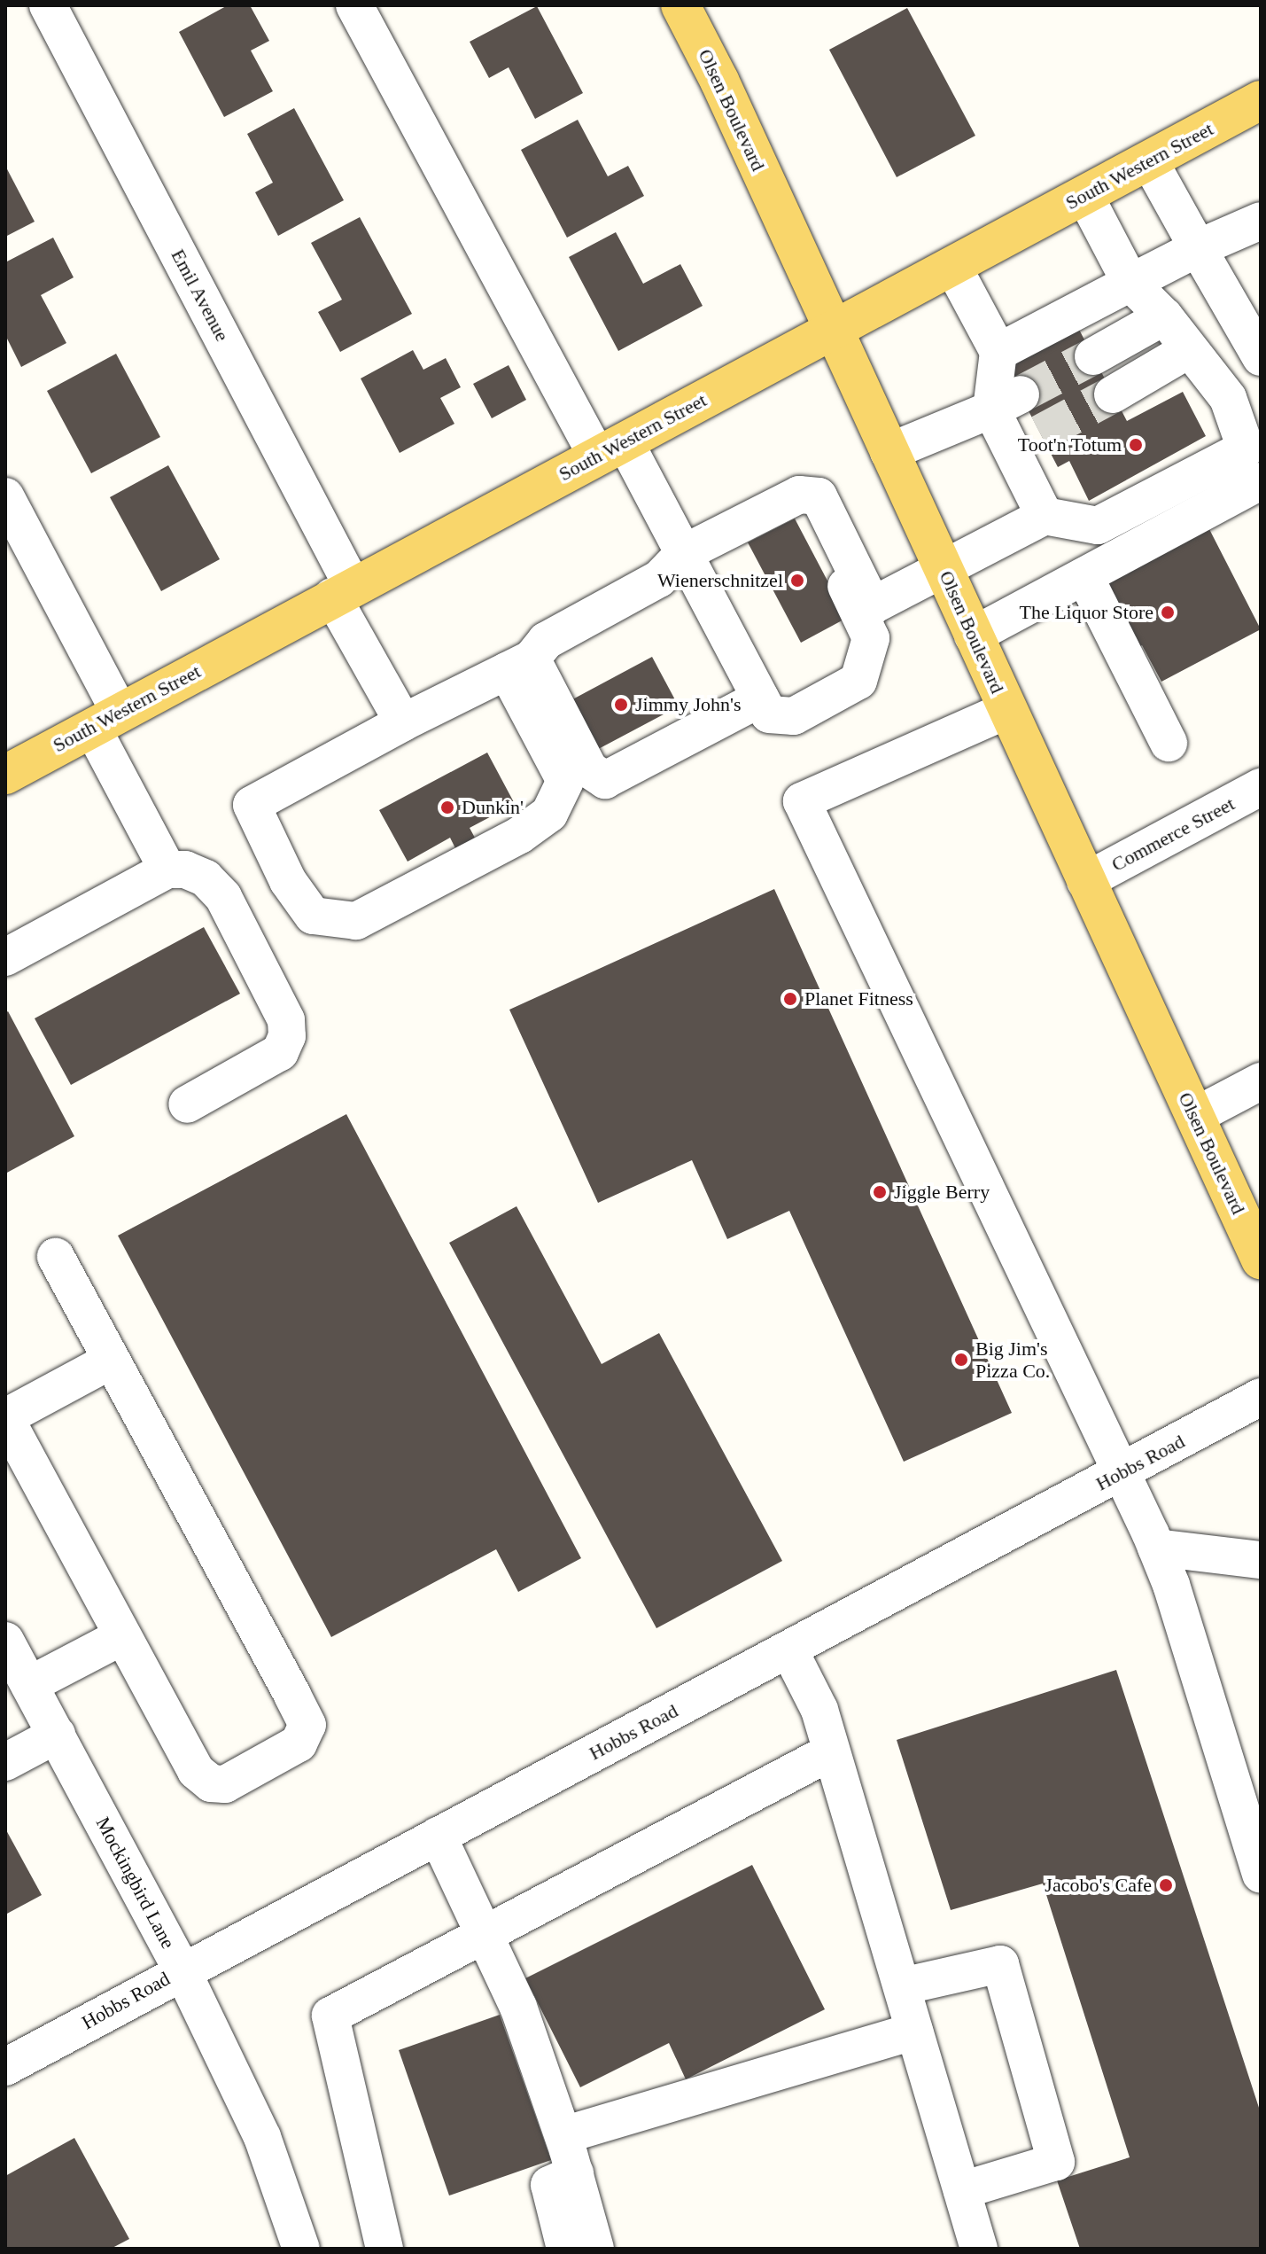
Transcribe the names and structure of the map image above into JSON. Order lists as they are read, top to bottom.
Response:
{
  "streets": {
    "main road": ["Olsen Boulevard", "South Western Street"],
    "street": [
      "Emil Avenue",
      "Commerce Street",
      "Hobbs Road",
      "Mockingbird Lane"
    ]
  },
  "crossings": [
    ["Olsen Boulevard", "South Western Street"],
    ["Olsen Boulevard", "Commerce Street"],
    ["South Western Street", "Emil Avenue"],
    ["Hobbs Road", "Mockingbird Lane"]
  ],
  "places": [
    "Toot'n Totum",
    "Wienerschnitzel",
    "The Liquor Store",
    "Jimmy John's",
    "Dunkin'",
    "Planet Fitness",
    "Jiggle Berry",
    "Big Jim's Pizza Co.",
    "Jacobo's Cafe"
  ]
}
